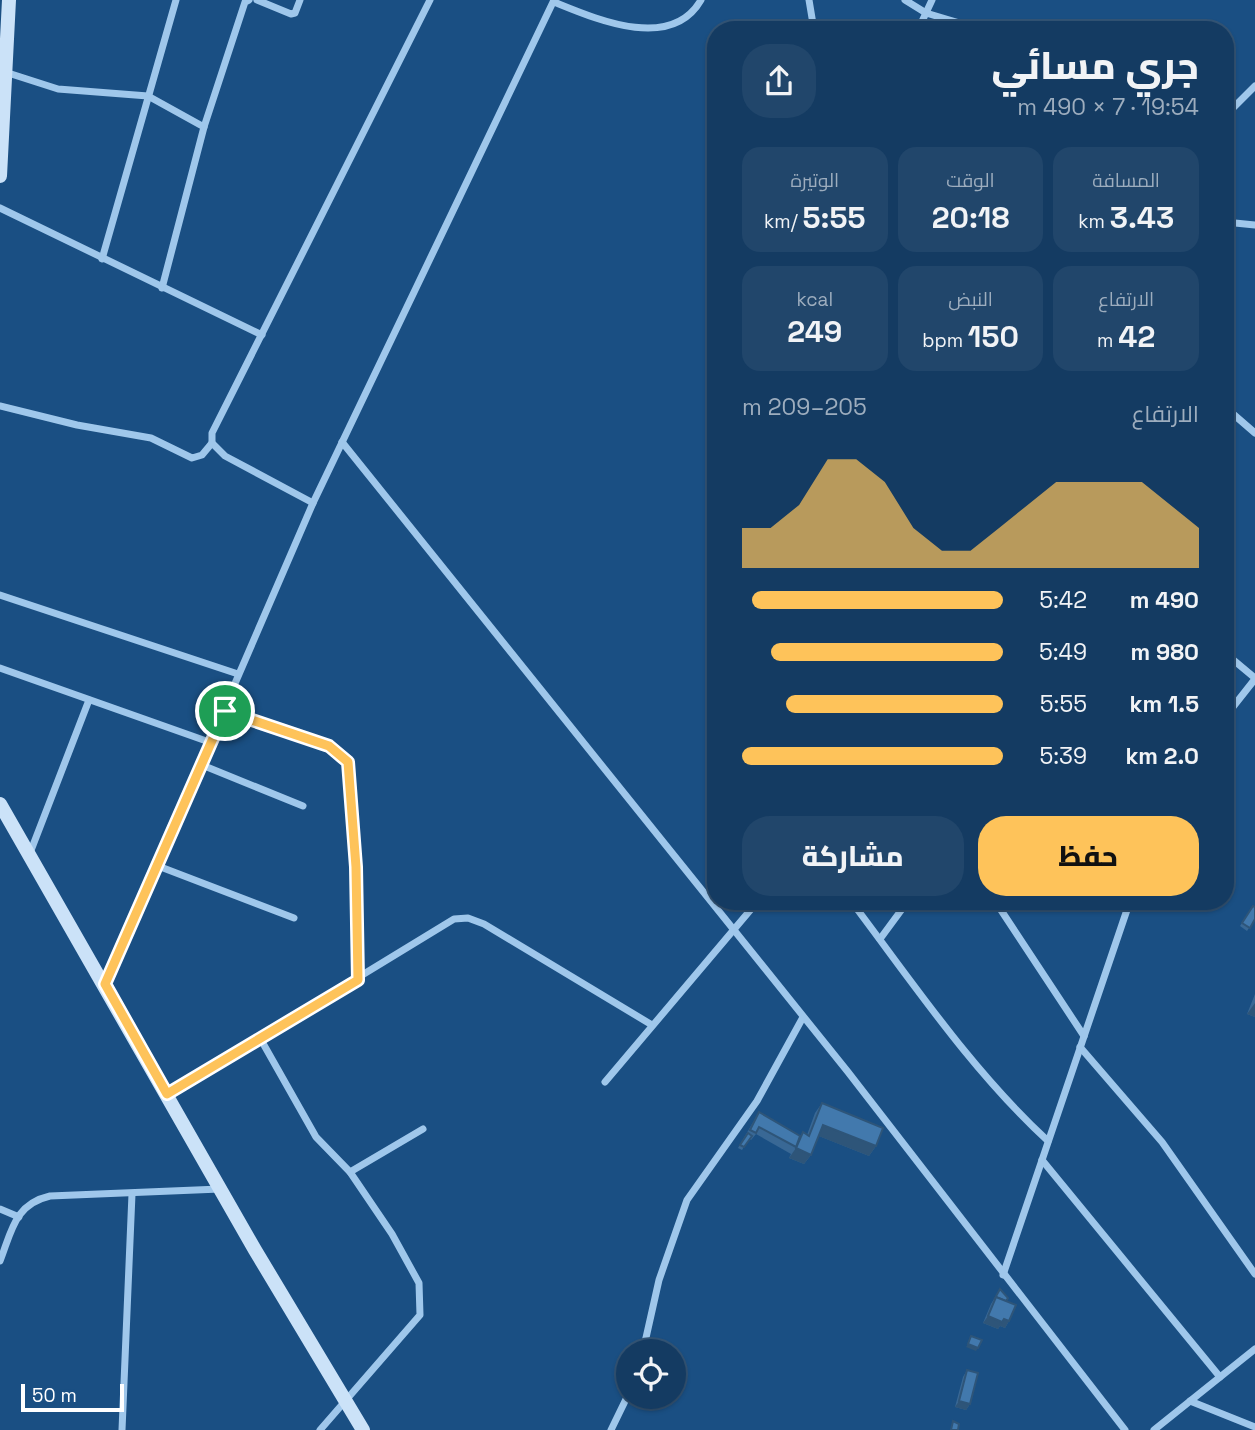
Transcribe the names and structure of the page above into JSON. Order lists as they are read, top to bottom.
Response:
{
  "scale_bar": "50 m",
  "page": {
    "heading": ["جري مسائي", "19:54 · 7 × 490 m"],
    "stats": [
      ["المسافة", "3.43 km"],
      ["الوقت", "20:18"],
      ["الوتيرة", "5:55 /km"],
      ["الارتفاع", "42 m"],
      ["النبض", "150 bpm"],
      ["kcal", "249"]
    ],
    "chart": ["الارتفاع", "205–209 m"],
    "list": [
      {
        "name": "490 m",
        "note": "5:42"
      },
      {
        "name": "980 m",
        "note": "5:49"
      },
      {
        "name": "1.5 km",
        "note": "5:55"
      },
      {
        "name": "2.0 km",
        "note": "5:39"
      }
    ],
    "buttons": ["حفظ", "مشاركة"],
    "scale": "50 m"
  }
}
